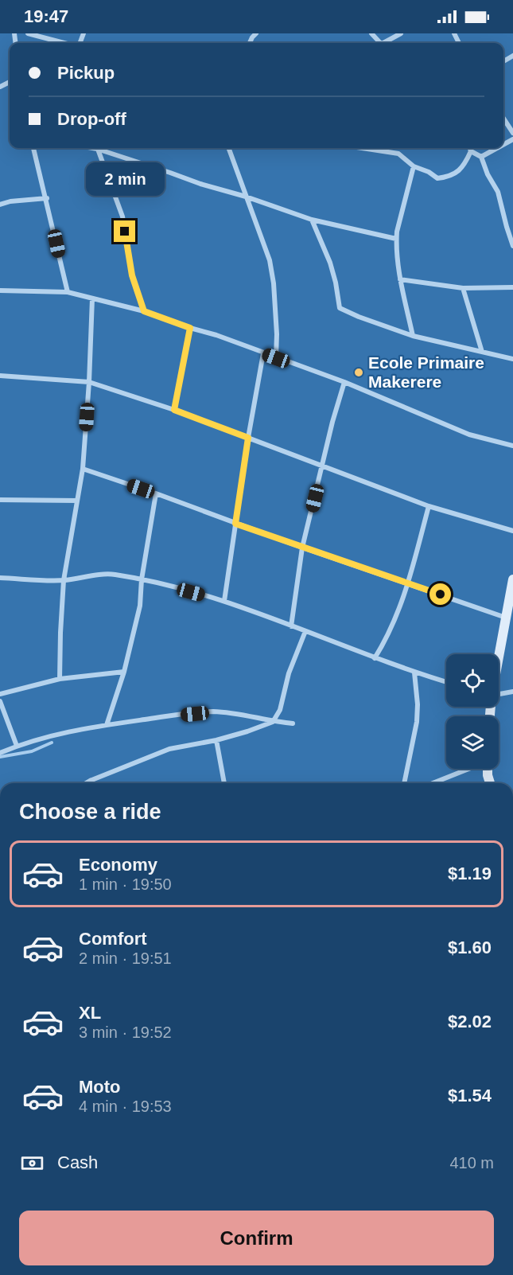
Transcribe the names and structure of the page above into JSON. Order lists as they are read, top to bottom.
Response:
{
  "places": ["Ecole Primaire Makerere"],
  "page": {
    "status": "19:47",
    "banner": ["Pickup", "Drop-off"],
    "bubble": "2 min",
    "heading": "Choose a ride",
    "list": [
      {
        "name": "Economy",
        "note": "1 min · 19:50",
        "value": "$1.19"
      },
      {
        "name": "Comfort",
        "note": "2 min · 19:51",
        "value": "$1.60"
      },
      {
        "name": "XL",
        "note": "3 min · 19:52",
        "value": "$2.02"
      },
      {
        "name": "Moto",
        "note": "4 min · 19:53",
        "value": "$1.54"
      }
    ],
    "pay": ["Cash", "410 m"],
    "buttons": "Confirm"
  }
}
